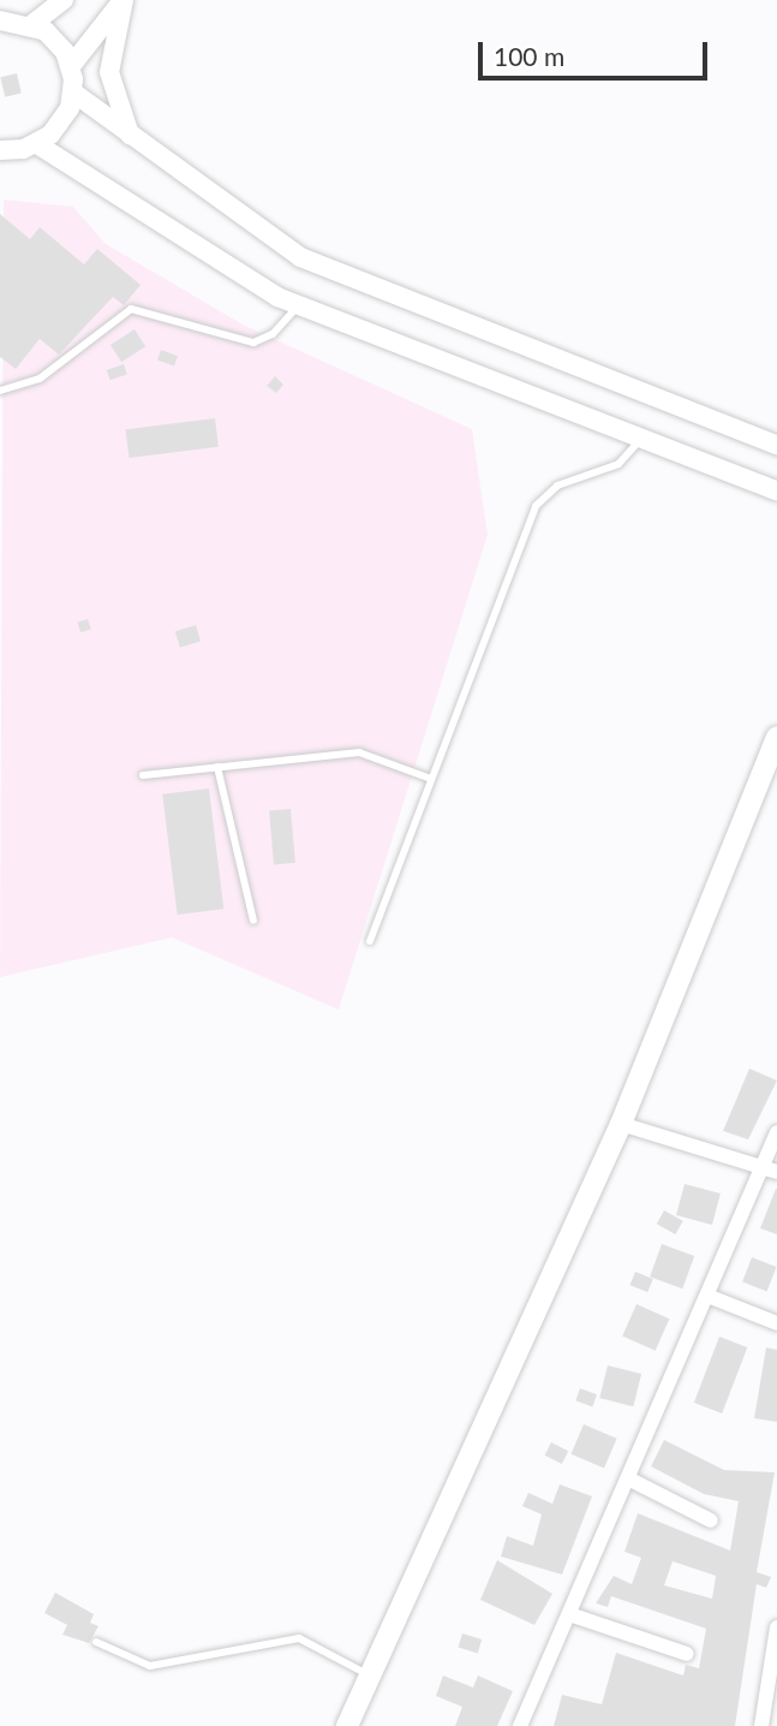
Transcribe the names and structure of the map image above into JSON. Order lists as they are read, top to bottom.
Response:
{
  "scale_bar": "100 m"
}
